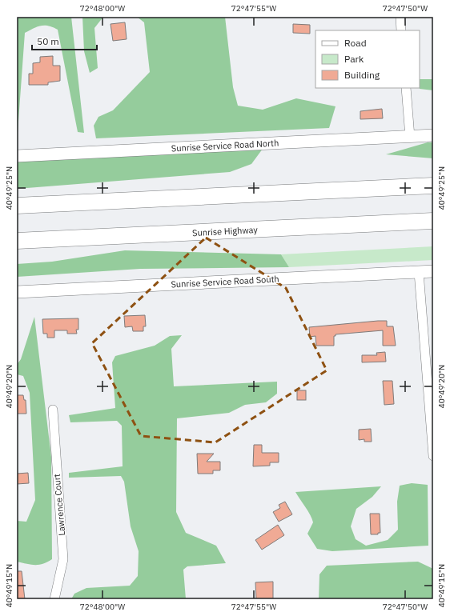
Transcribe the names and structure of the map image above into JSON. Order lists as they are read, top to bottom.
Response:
{
  "streets": {
    "highway": ["Sunrise Highway"],
    "street": ["Sunrise Service Road North", "Sunrise Service Road South", "Lawrence Court"]
  },
  "legend": ["Road", "Park", "Building"],
  "scale_bar": "50 m",
  "coordinates": [
    "72°48'00\"W",
    "72°47'55\"W",
    "72°47'50\"W",
    "40°49'25\"N",
    "40°49'20\"N",
    "40°49'15\"N"
  ]
}
